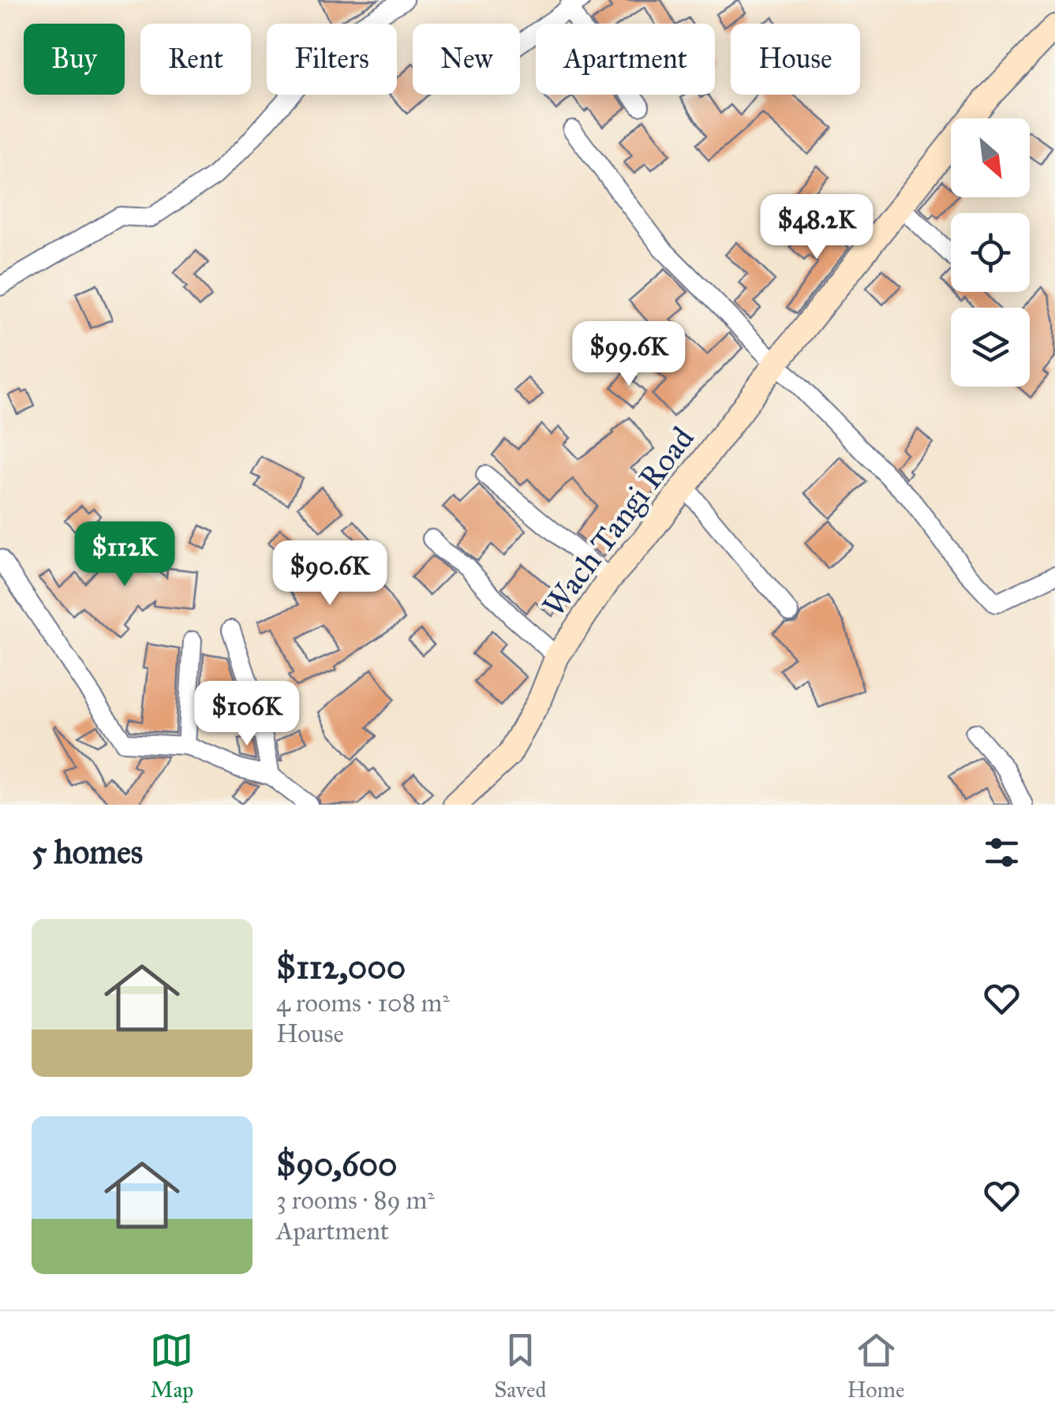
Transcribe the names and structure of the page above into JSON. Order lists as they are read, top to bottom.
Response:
{
  "streets": {
    "main road": ["Wach Tangi Road"]
  },
  "north": "bottom right",
  "page": {
    "chip": [
      "Buy",
      "Rent",
      "Filters",
      "New",
      "Apartment",
      "House"
    ],
    "price": [
      "$48.2K",
      "$99.6K",
      "$112K",
      "$90.6K",
      "$106K"
    ],
    "heading": "5 homes",
    "list": [
      {
        "name": "$112,000",
        "note": "4 rooms · 108 m² · House"
      },
      {
        "name": "$90,600",
        "note": "3 rooms · 89 m² · Apartment"
      }
    ],
    "tabs": ["Map", "Saved", "Home"]
  }
}
